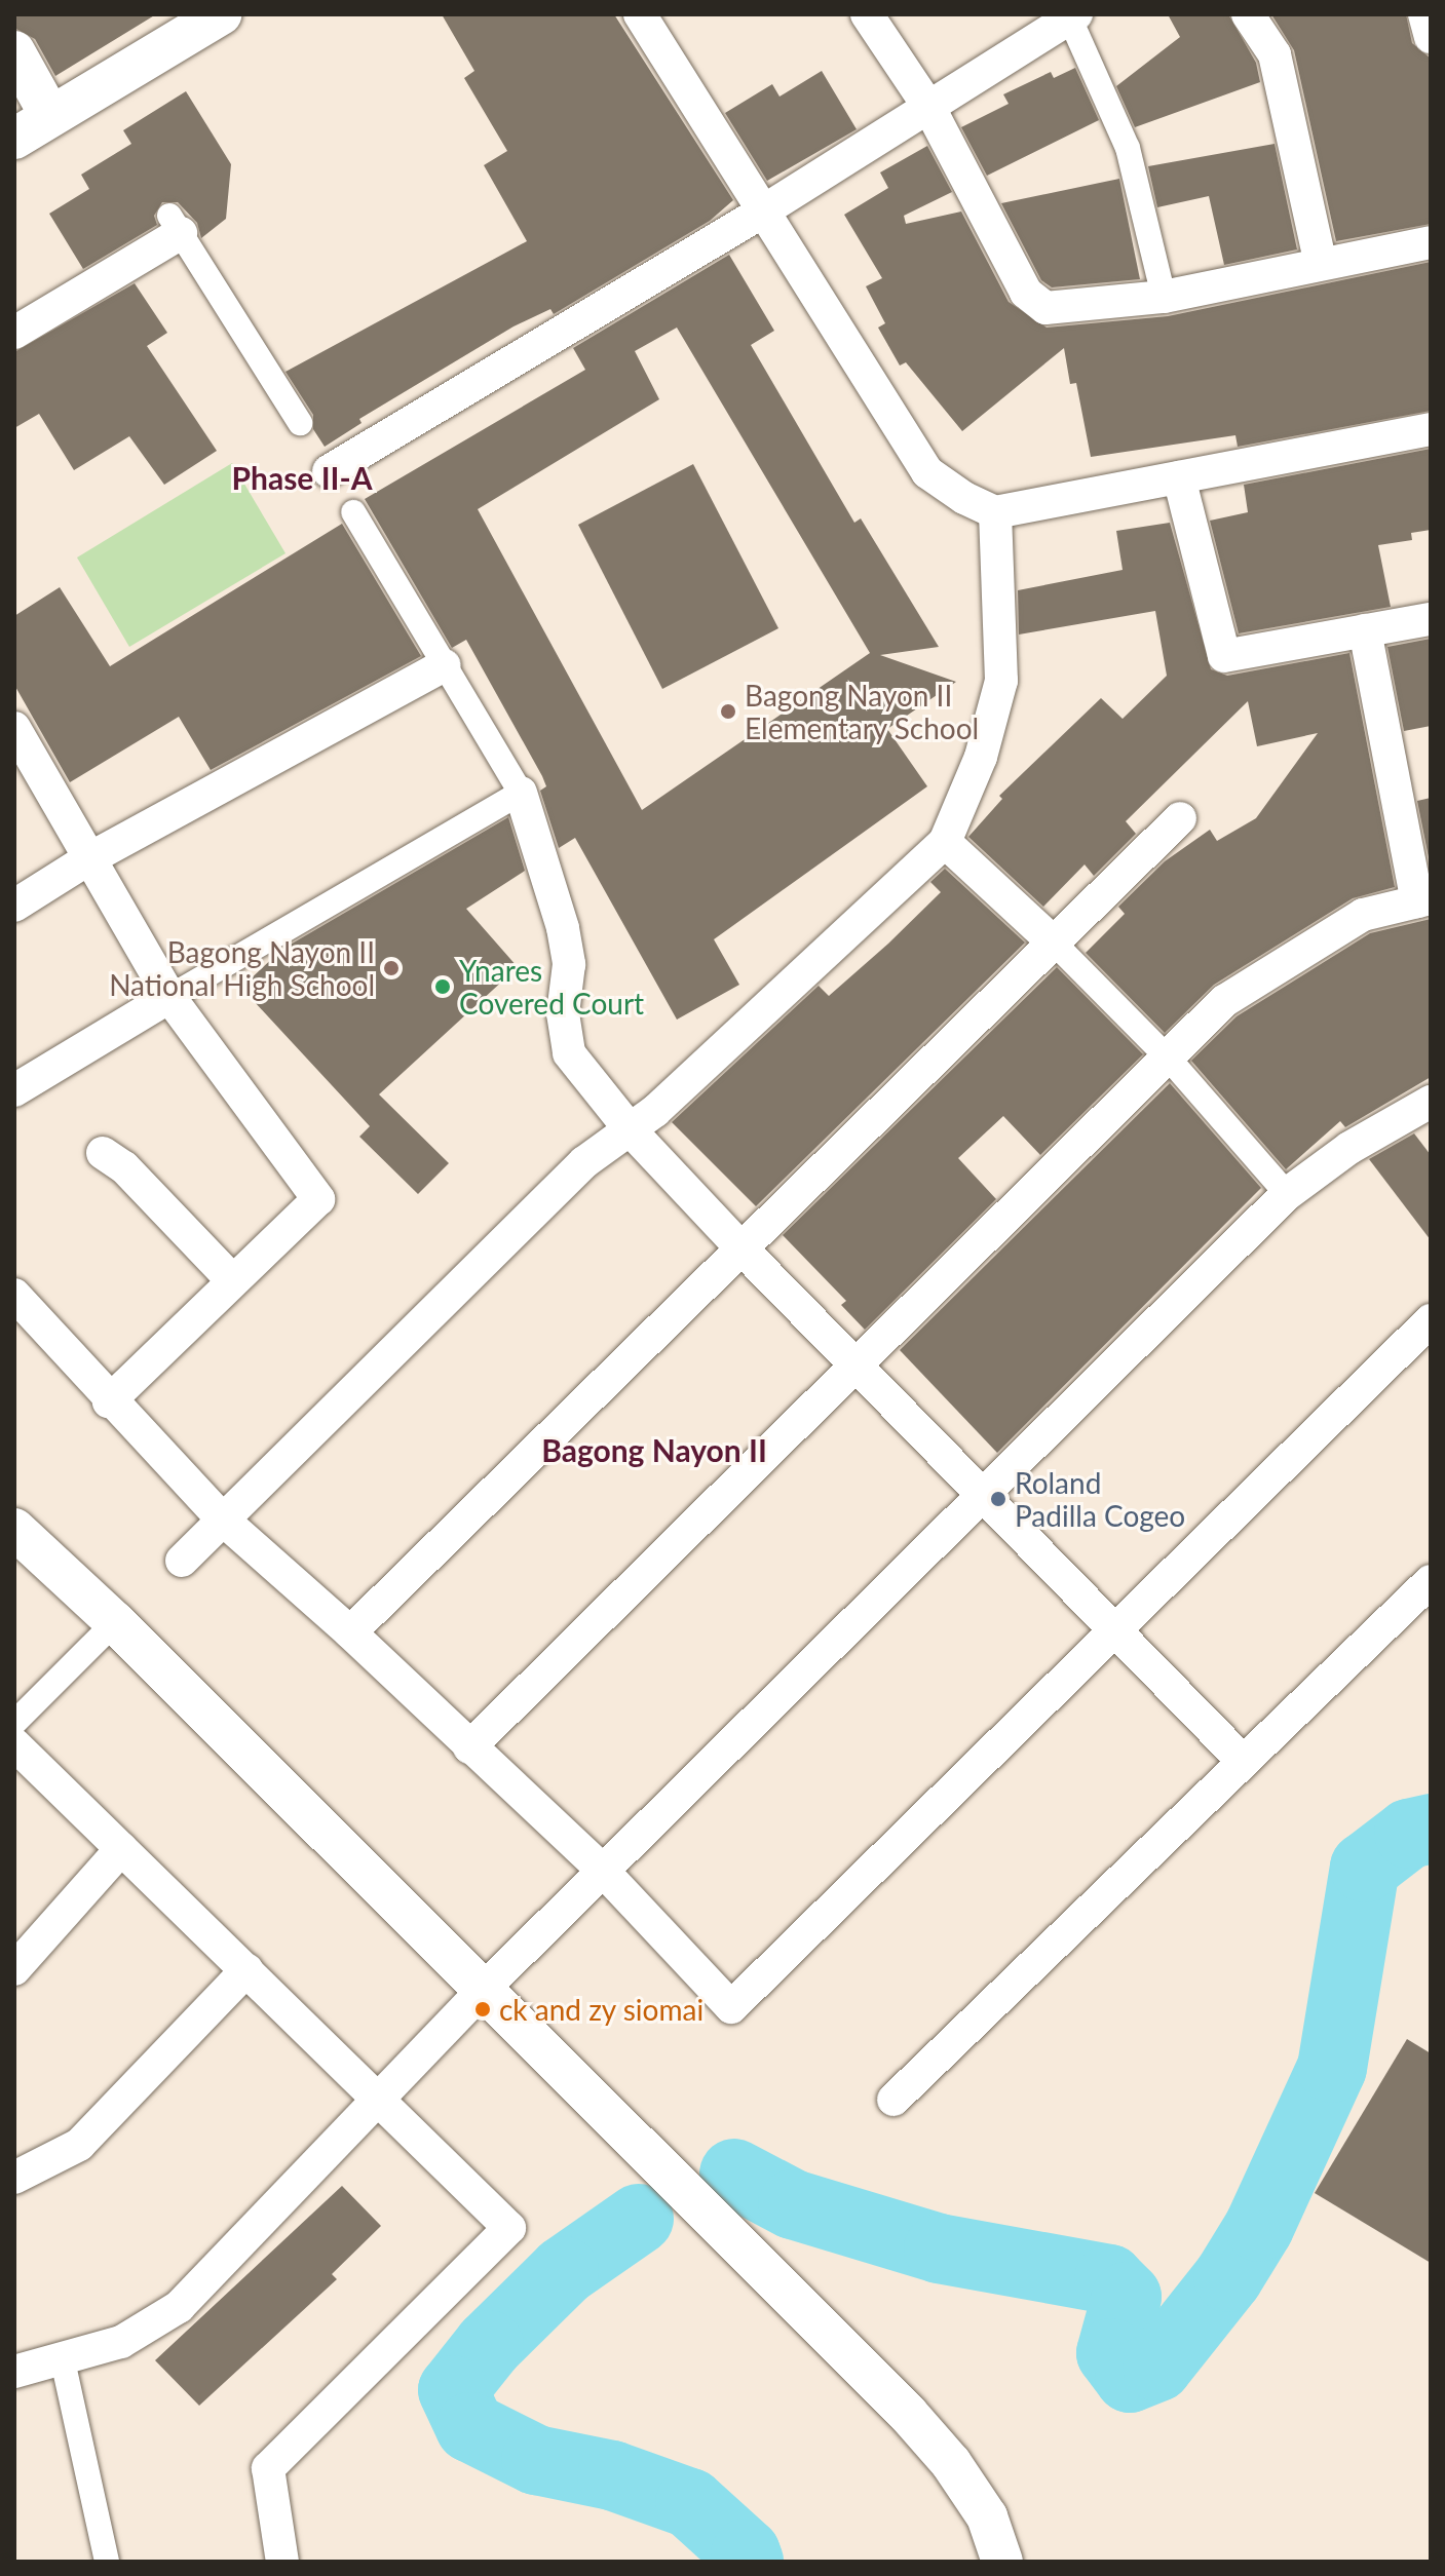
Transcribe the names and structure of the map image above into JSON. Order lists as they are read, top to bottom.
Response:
{
  "districts": ["Phase II-A", "Bagong Nayon II"],
  "places": [
    "Bagong Nayon II Elementary School",
    "Bagong Nayon II National High School",
    "Ynares Covered Court",
    "Roland Padilla Cogeo",
    "ck and zy siomai"
  ]
}
